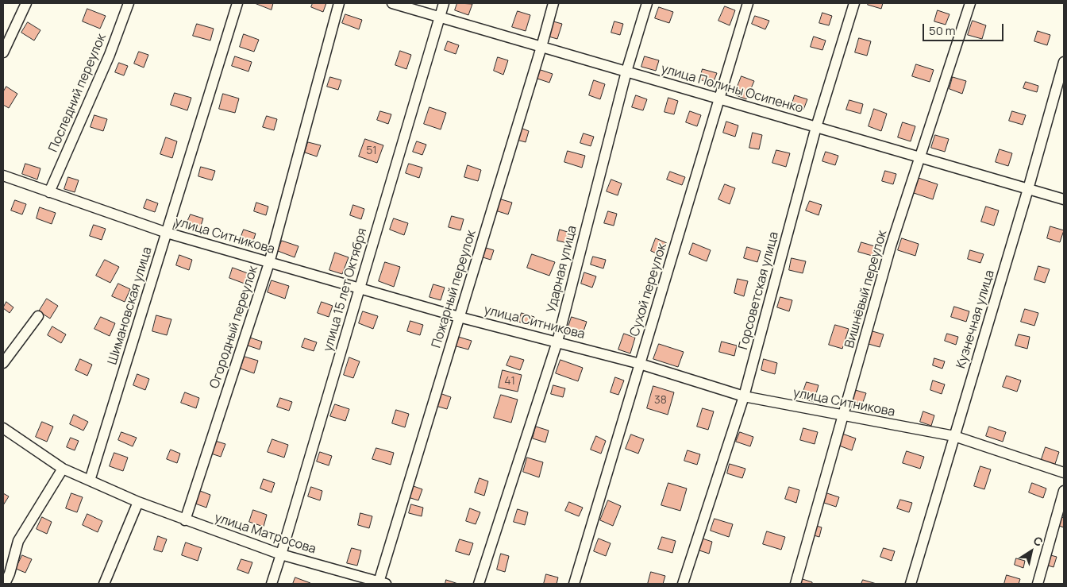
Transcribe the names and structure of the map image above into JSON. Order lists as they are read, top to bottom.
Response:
{
  "streets": {
    "street": [
      "улица Полины Осипенко",
      "Последний переулок",
      "улица Ситникова",
      "Ударная улица",
      "Пожарный переулок",
      "Вишнёвый переулок",
      "улица 15 лет Октября",
      "Сухой переулок",
      "Горсоветская улица",
      "Шимановская улица",
      "Кузнечная улица",
      "Огородный переулок",
      "улица Матросова"
    ]
  },
  "crossings": [
    ["улица Полины Осипенко", "Ударная улица"],
    ["улица Полины Осипенко", "Пожарный переулок"],
    ["улица Полины Осипенко", "Вишнёвый переулок"],
    ["улица Полины Осипенко", "улица 15 лет Октября"],
    ["улица Полины Осипенко", "Сухой переулок"],
    ["улица Полины Осипенко", "Горсоветская улица"],
    ["улица Полины Осипенко", "Кузнечная улица"],
    ["Последний переулок", "улица Ситникова"],
    ["улица Ситникова", "Ударная улица"],
    ["улица Ситникова", "Пожарный переулок"],
    ["улица Ситникова", "Вишнёвый переулок"],
    ["улица Ситникова", "улица 15 лет Октября"],
    ["улица Ситникова", "Сухой переулок"],
    ["улица Ситникова", "Горсоветская улица"],
    ["улица Ситникова", "Шимановская улица"],
    ["улица Ситникова", "Кузнечная улица"],
    ["улица Ситникова", "Огородный переулок"],
    ["Пожарный переулок", "улица Матросова"],
    ["улица 15 лет Октября", "улица Матросова"],
    ["Огородный переулок", "улица Матросова"]
  ],
  "house_numbers": ["51", "41", "38"],
  "scale_bar": "50 m",
  "north": "top right"
}
